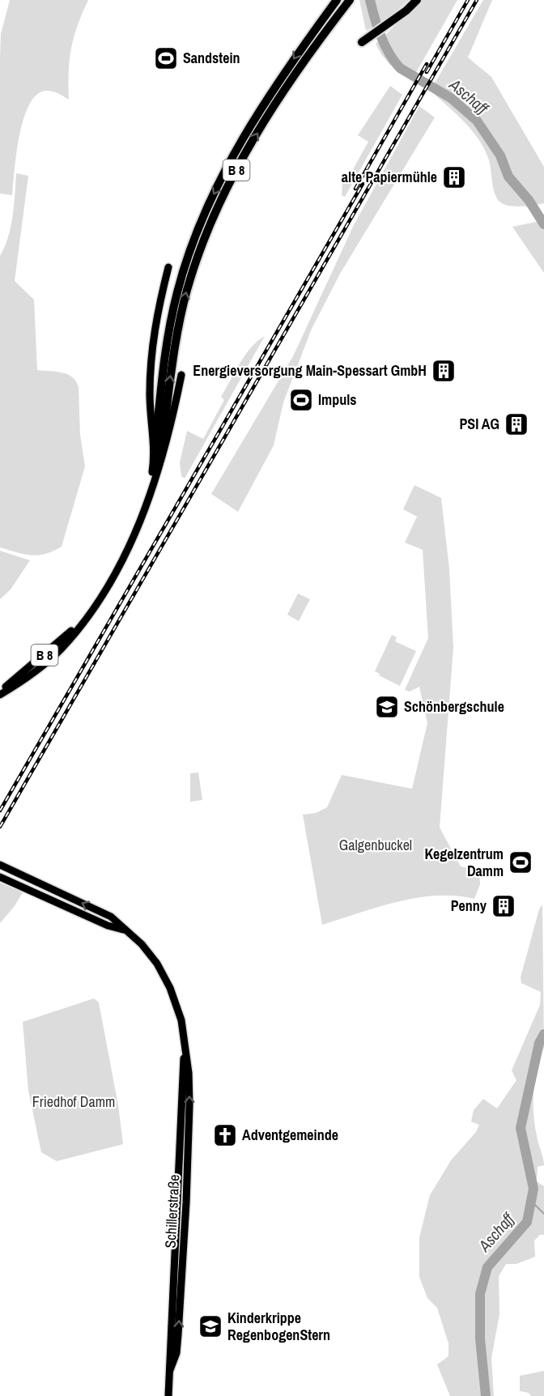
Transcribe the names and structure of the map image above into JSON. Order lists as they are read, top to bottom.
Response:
{
  "streets": {
    "highway": ["B 8"],
    "main road": ["Schillerstraße"]
  },
  "water": ["Aschaff"],
  "parks": ["Galgenbuckel", "Friedhof Damm"],
  "places": {
    "sports": ["Sandstein", "Impuls", "Kegelzentrum Damm"],
    "building": [
      "alte Papiermühle",
      "Energieversorgung Main-Spessart GmbH",
      "PSI AG",
      "Penny"
    ],
    "school or university": ["Schönbergschule", "Kinderkrippe RegenbogenStern"],
    "church": ["Adventgemeinde"]
  }
}
